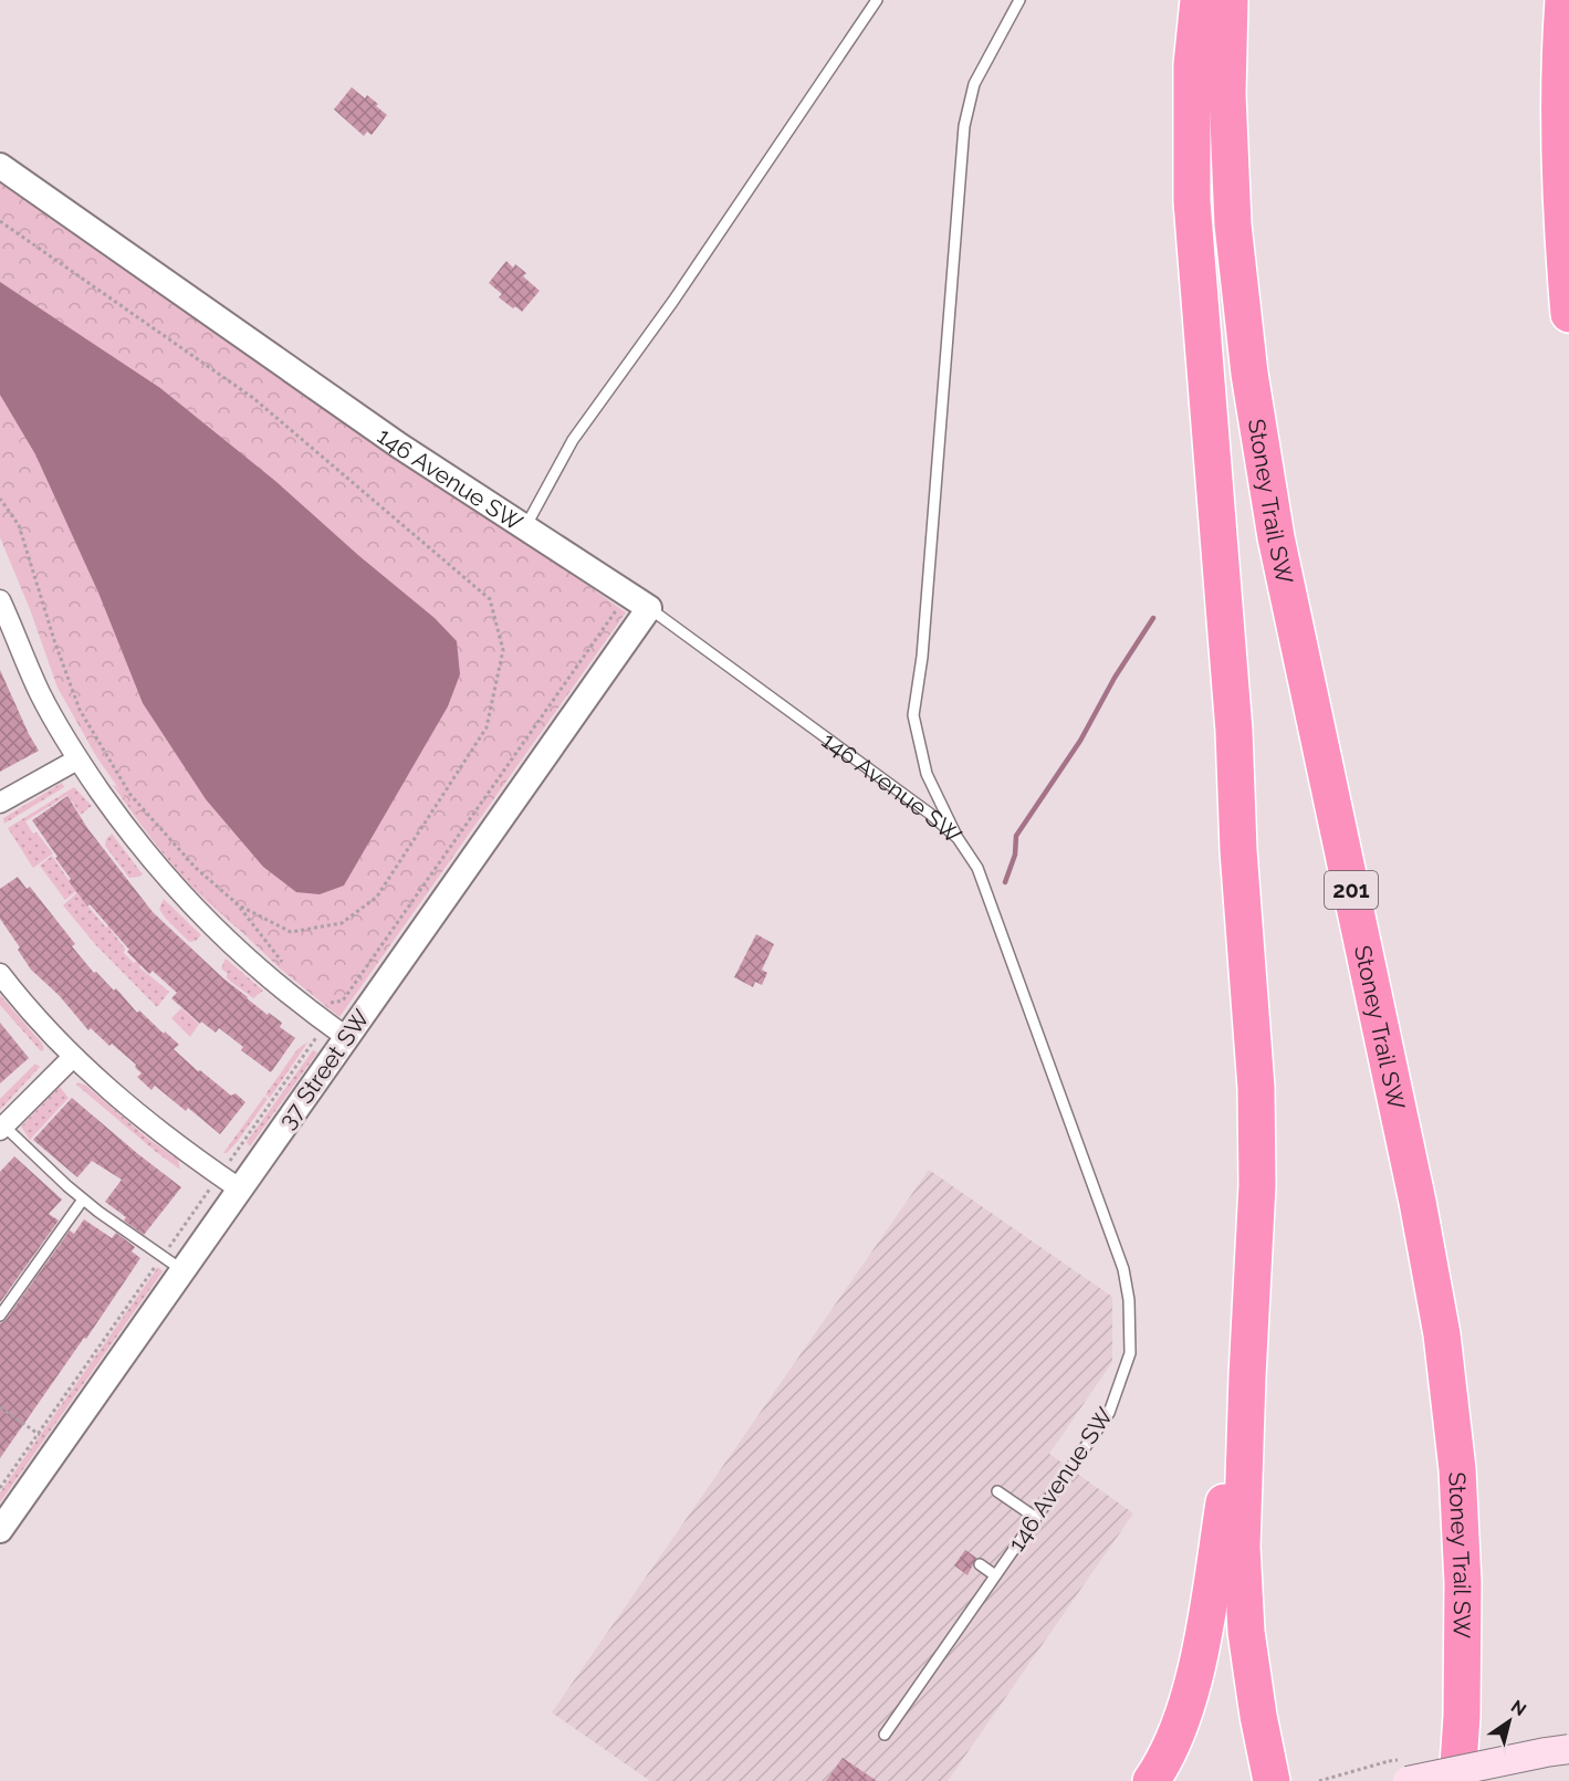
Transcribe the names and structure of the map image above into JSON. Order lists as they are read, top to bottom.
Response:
{
  "streets": {
    "highway": ["Stoney Trail SW", "201"],
    "street": ["146 Avenue SW", "37 Street SW"]
  },
  "crossings": [
    ["146 Avenue SW", "37 Street SW"]
  ],
  "north": "top right"
}
